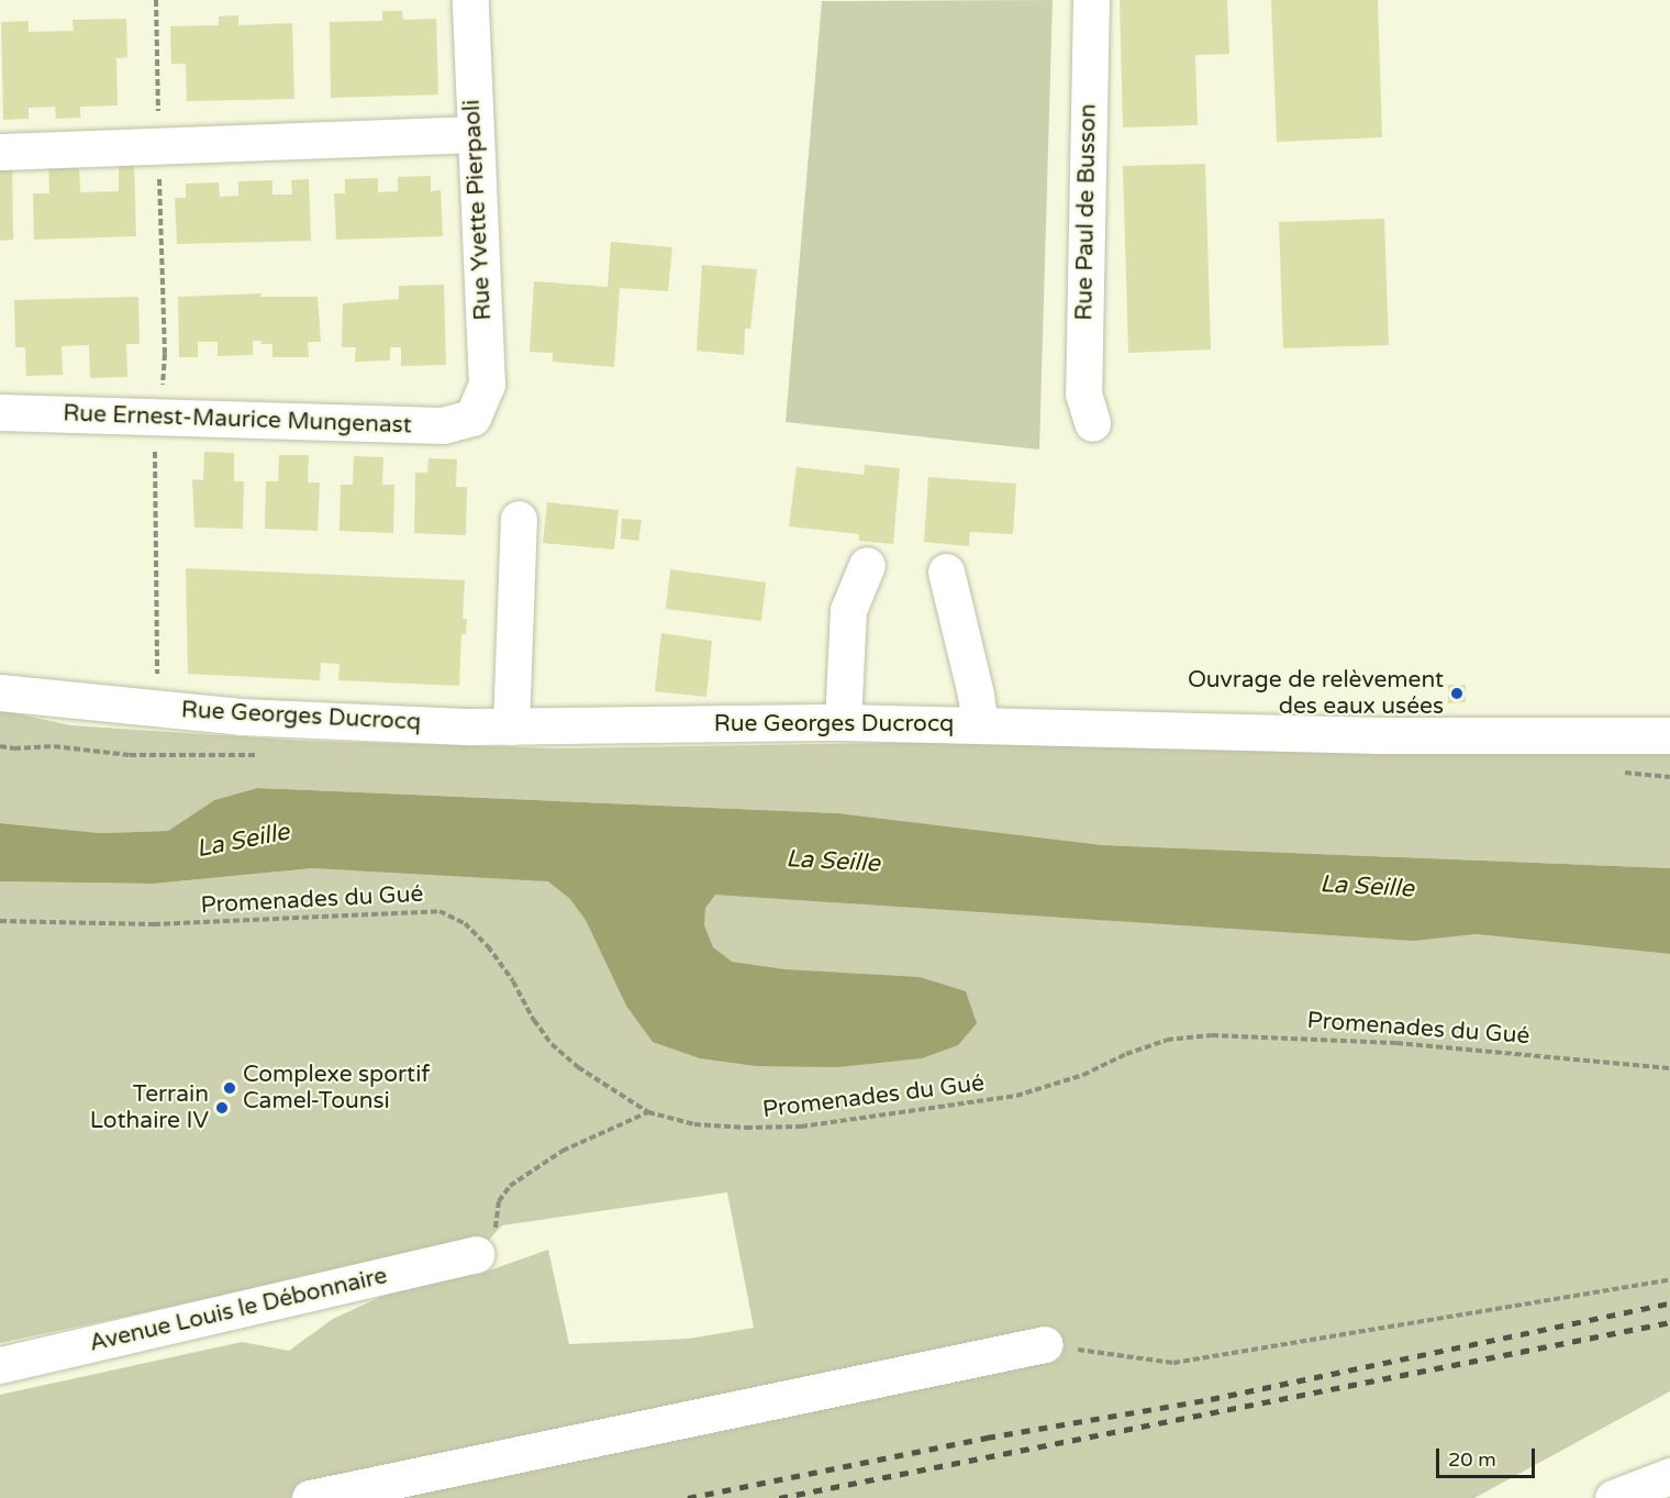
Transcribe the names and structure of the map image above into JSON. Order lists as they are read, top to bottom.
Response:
{
  "streets": {
    "street": [
      "Rue Yvette Pierpaoli",
      "Rue Paul de Busson",
      "Rue Ernest-Maurice Mungenast",
      "Rue Georges Ducrocq",
      "Avenue Louis le Débonnaire"
    ],
    "path": ["Promenades du Gué"]
  },
  "crossings": [
    ["Rue Yvette Pierpaoli", "Rue Ernest-Maurice Mungenast"]
  ],
  "water": ["La Seille"],
  "places": ["Ouvrage de relèvement des eaux usées", "Complexe sportif Camel-Tounsi", "Terrain Lothaire IV"],
  "scale_bar": "20 m"
}
